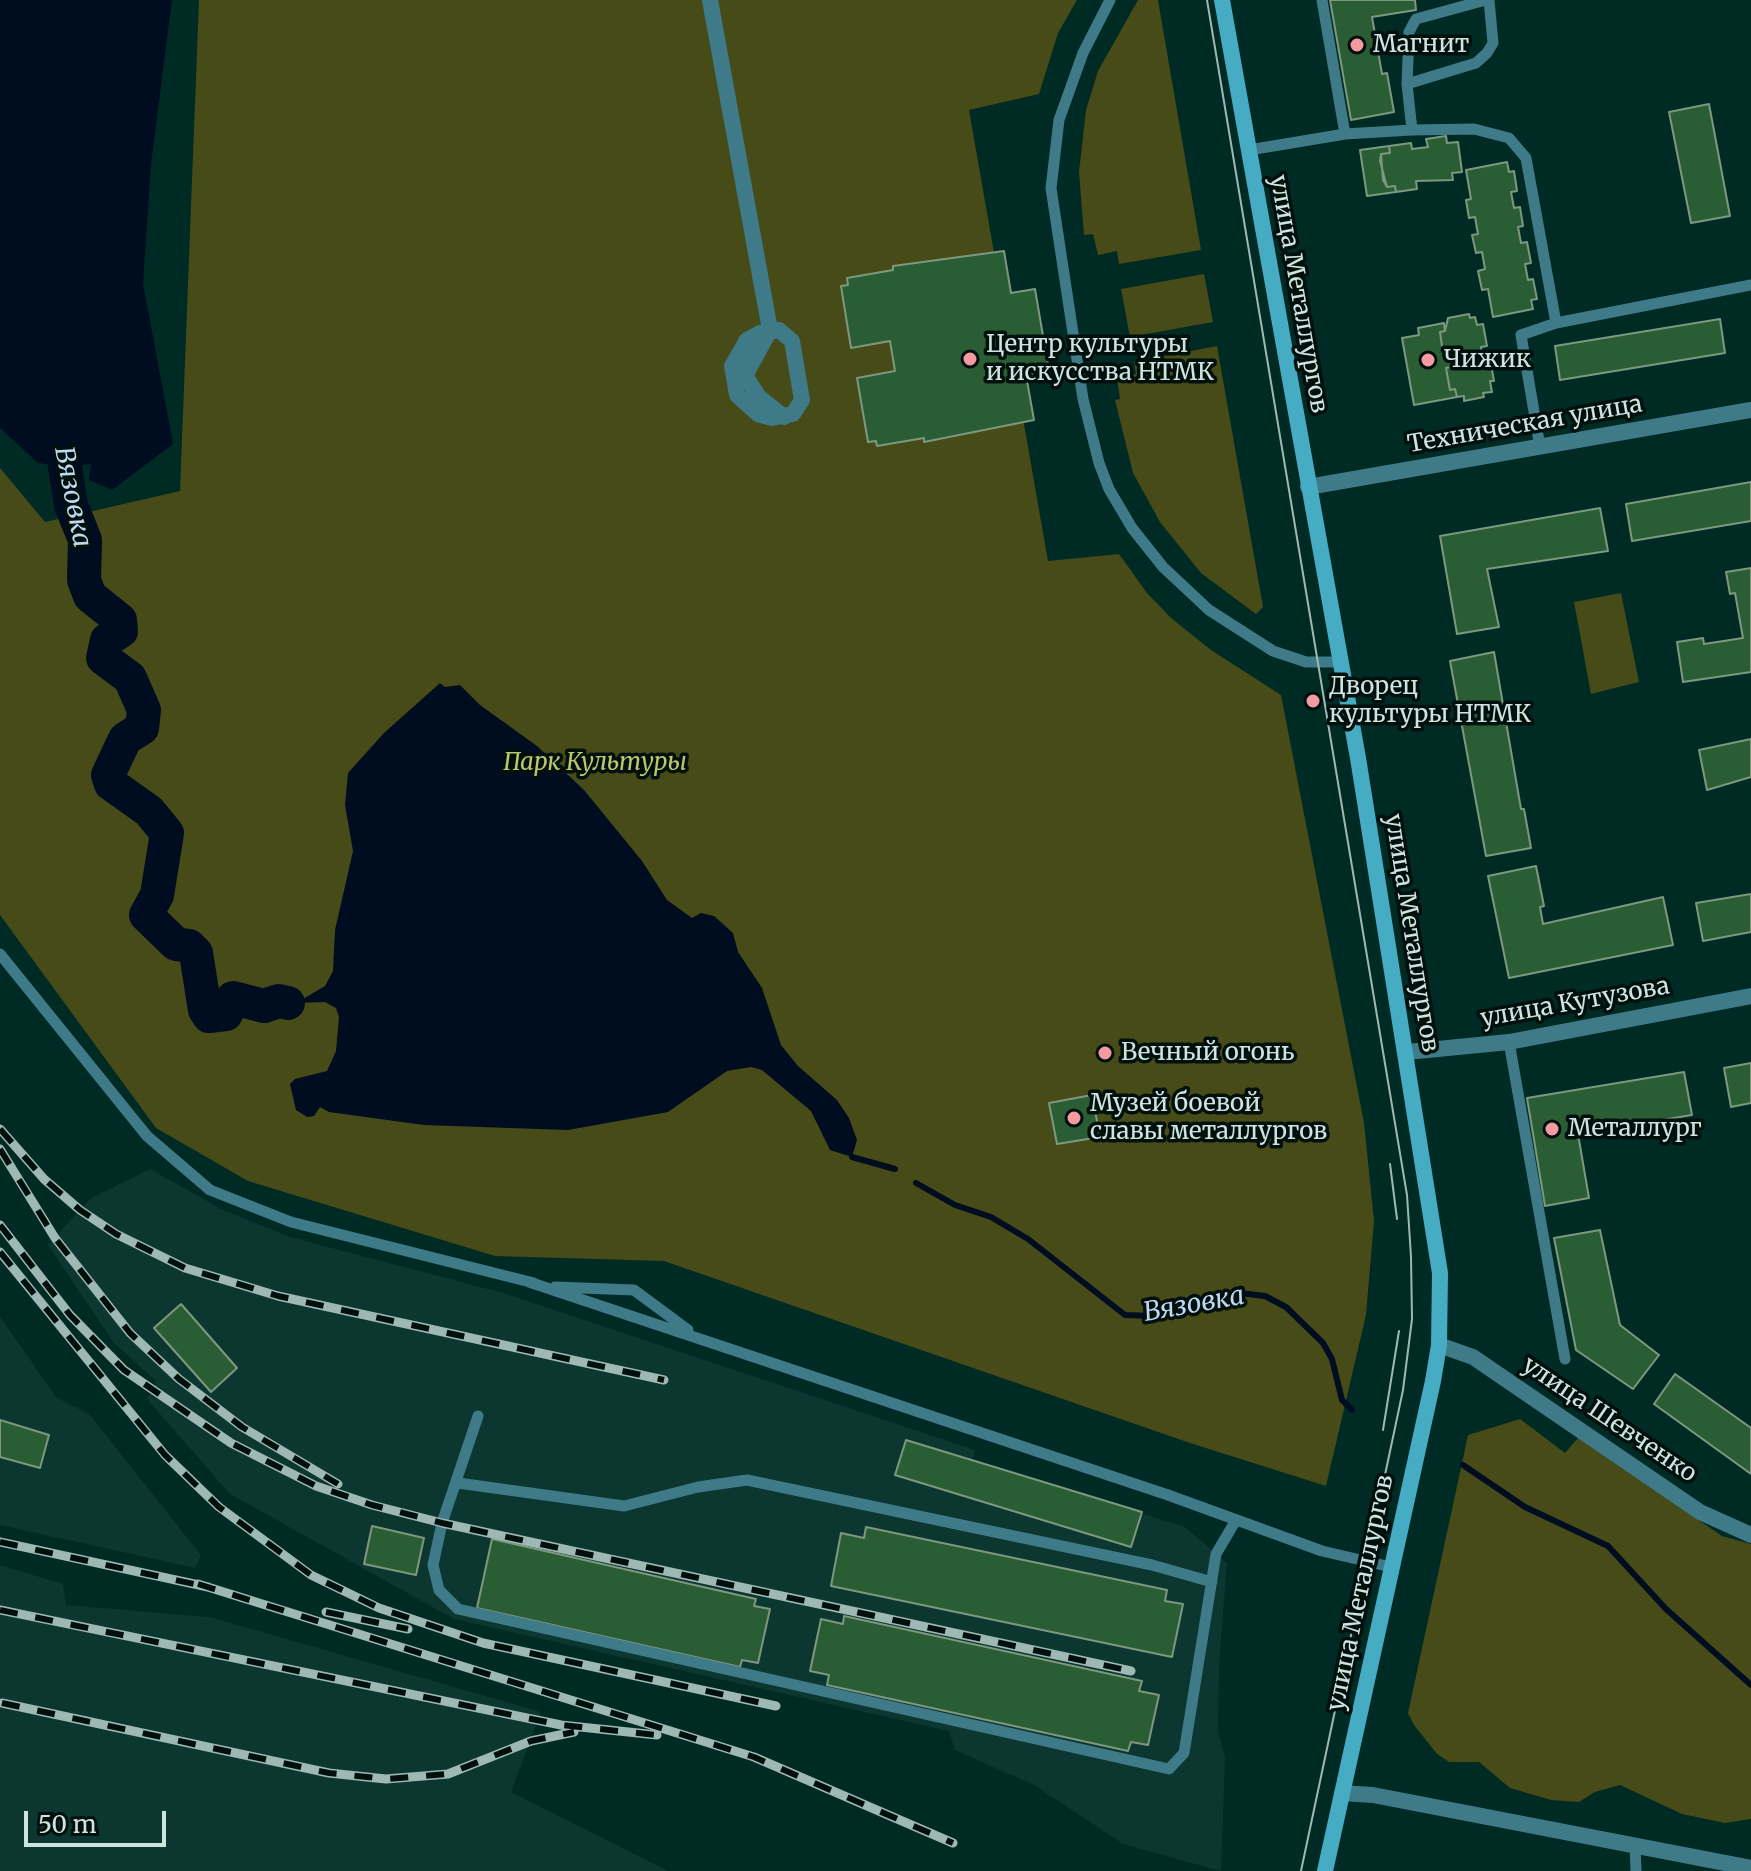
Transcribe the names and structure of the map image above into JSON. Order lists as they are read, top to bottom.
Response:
{
  "streets": {
    "main road": ["улица Металлургов"],
    "street": ["Техническая улица", "улица Кутузова", "улица Шевченко"]
  },
  "crossings": [
    ["улица Металлургов", "Техническая улица"],
    ["улица Металлургов", "улица Кутузова"],
    ["улица Металлургов", "улица Шевченко"]
  ],
  "water": ["Вязовка"],
  "parks": ["Парк Культуры"],
  "places": [
    "Магнит",
    "Центр культуры и искусства НТМК",
    "Чижик",
    "Дворец культуры НТМК",
    "Вечный огонь",
    "Музей боевой славы металлургов",
    "Металлург"
  ],
  "scale_bar": "50 m"
}
